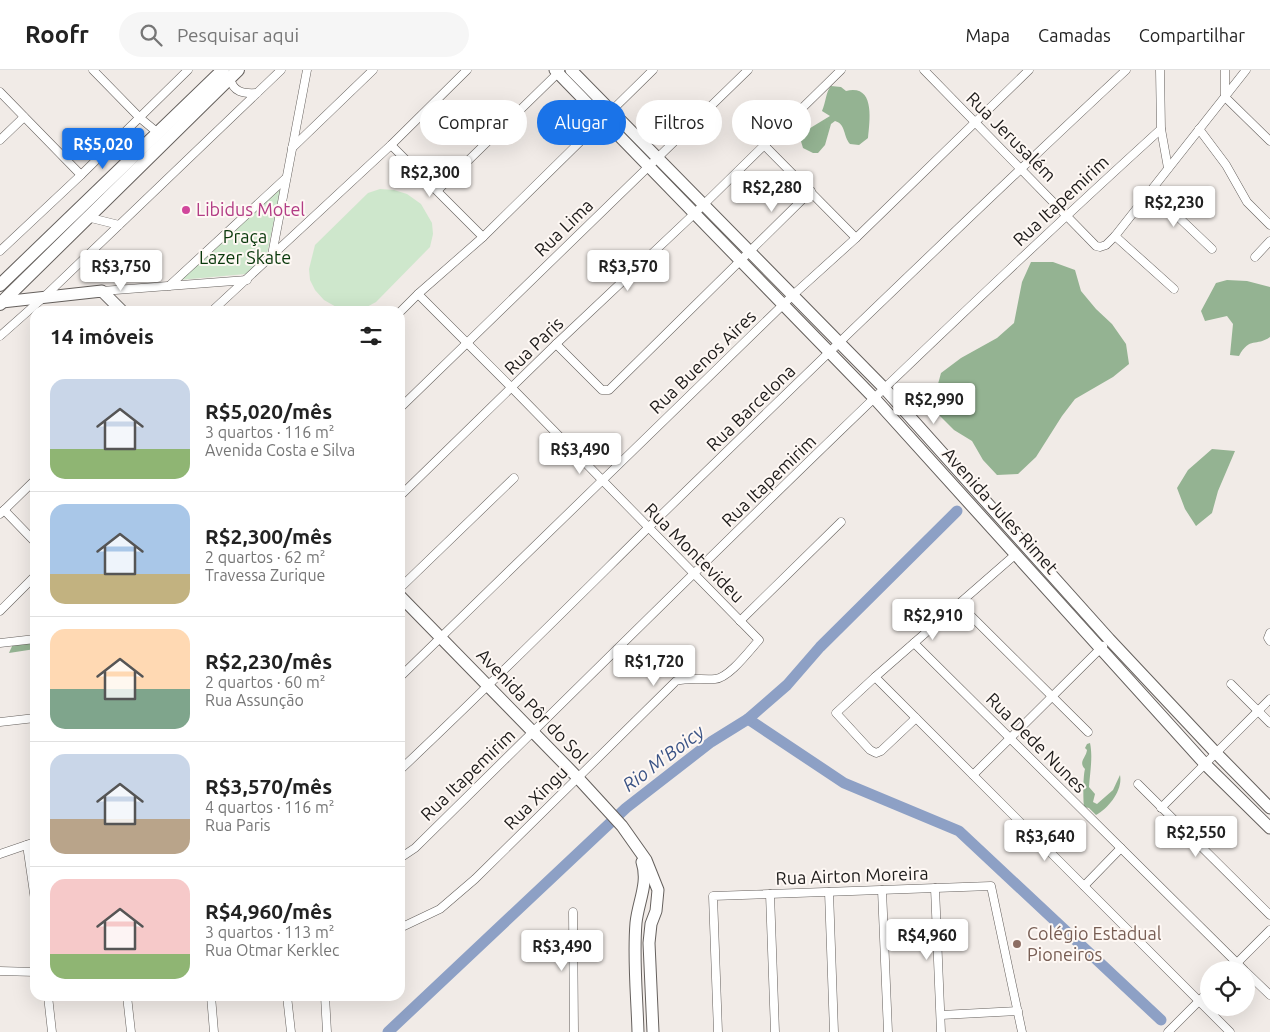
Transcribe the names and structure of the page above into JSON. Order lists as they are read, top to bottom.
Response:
{
  "streets": {
    "main road": ["Avenida Jules Rimet", "Avenida Pôr do Sol"],
    "street": [
      "Rua Jerusalém",
      "Rua Itapemirim",
      "Rua Lima",
      "Rua Paris",
      "Rua Buenos Aires",
      "Rua Barcelona",
      "Rua Montevideu",
      "Rua Dede Nunes",
      "Rua Xingu",
      "Rua Airton Moreira"
    ]
  },
  "crossings": [
    ["Rua Jerusalém", "Rua Itapemirim"],
    ["Rua Jerusalém", "Rua Buenos Aires"],
    ["Rua Jerusalém", "Rua Barcelona"],
    ["Rua Itapemirim", "Avenida Jules Rimet"],
    ["Rua Itapemirim", "Rua Montevideu"],
    ["Rua Itapemirim", "Avenida Pôr do Sol"],
    ["Rua Lima", "Avenida Jules Rimet"],
    ["Rua Lima", "Rua Montevideu"],
    ["Rua Paris", "Avenida Jules Rimet"],
    ["Rua Paris", "Rua Montevideu"],
    ["Rua Buenos Aires", "Avenida Jules Rimet"],
    ["Rua Buenos Aires", "Rua Montevideu"],
    ["Rua Buenos Aires", "Avenida Pôr do Sol"],
    ["Rua Barcelona", "Avenida Jules Rimet"],
    ["Rua Barcelona", "Rua Montevideu"],
    ["Rua Barcelona", "Avenida Pôr do Sol"],
    ["Rua Montevideu", "Rua Xingu"],
    ["Avenida Pôr do Sol", "Rua Xingu"]
  ],
  "water": ["Rio M'Boicy"],
  "parks": ["Praça Lazer Skate"],
  "places": ["Libidus Motel", "Colégio Estadual Pioneiros"],
  "page": {
    "header": "Roofr",
    "search": "Pesquisar aqui",
    "nav": ["Mapa", "Camadas", "Compartilhar"],
    "chip": [
      "Comprar",
      "Alugar",
      "Filtros",
      "Novo"
    ],
    "price": [
      "R$5,020",
      "R$2,300",
      "R$2,280",
      "R$2,230",
      "R$3,750",
      "R$3,570",
      "R$2,990",
      "R$3,490",
      "R$2,910",
      "R$1,720",
      "R$2,550",
      "R$3,640",
      "R$4,960",
      "R$3,490"
    ],
    "heading": "14 imóveis",
    "list": [
      {
        "name": "R$5,020/mês",
        "note": "3 quartos · 116 m² · Avenida Costa e Silva"
      },
      {
        "name": "R$2,300/mês",
        "note": "2 quartos · 62 m² · Travessa Zurique"
      },
      {
        "name": "R$2,230/mês",
        "note": "2 quartos · 60 m² · Rua Assunção"
      },
      {
        "name": "R$3,570/mês",
        "note": "4 quartos · 116 m² · Rua Paris"
      },
      {
        "name": "R$4,960/mês",
        "note": "3 quartos · 113 m² · Rua Otmar Kerklec"
      }
    ]
  }
}
